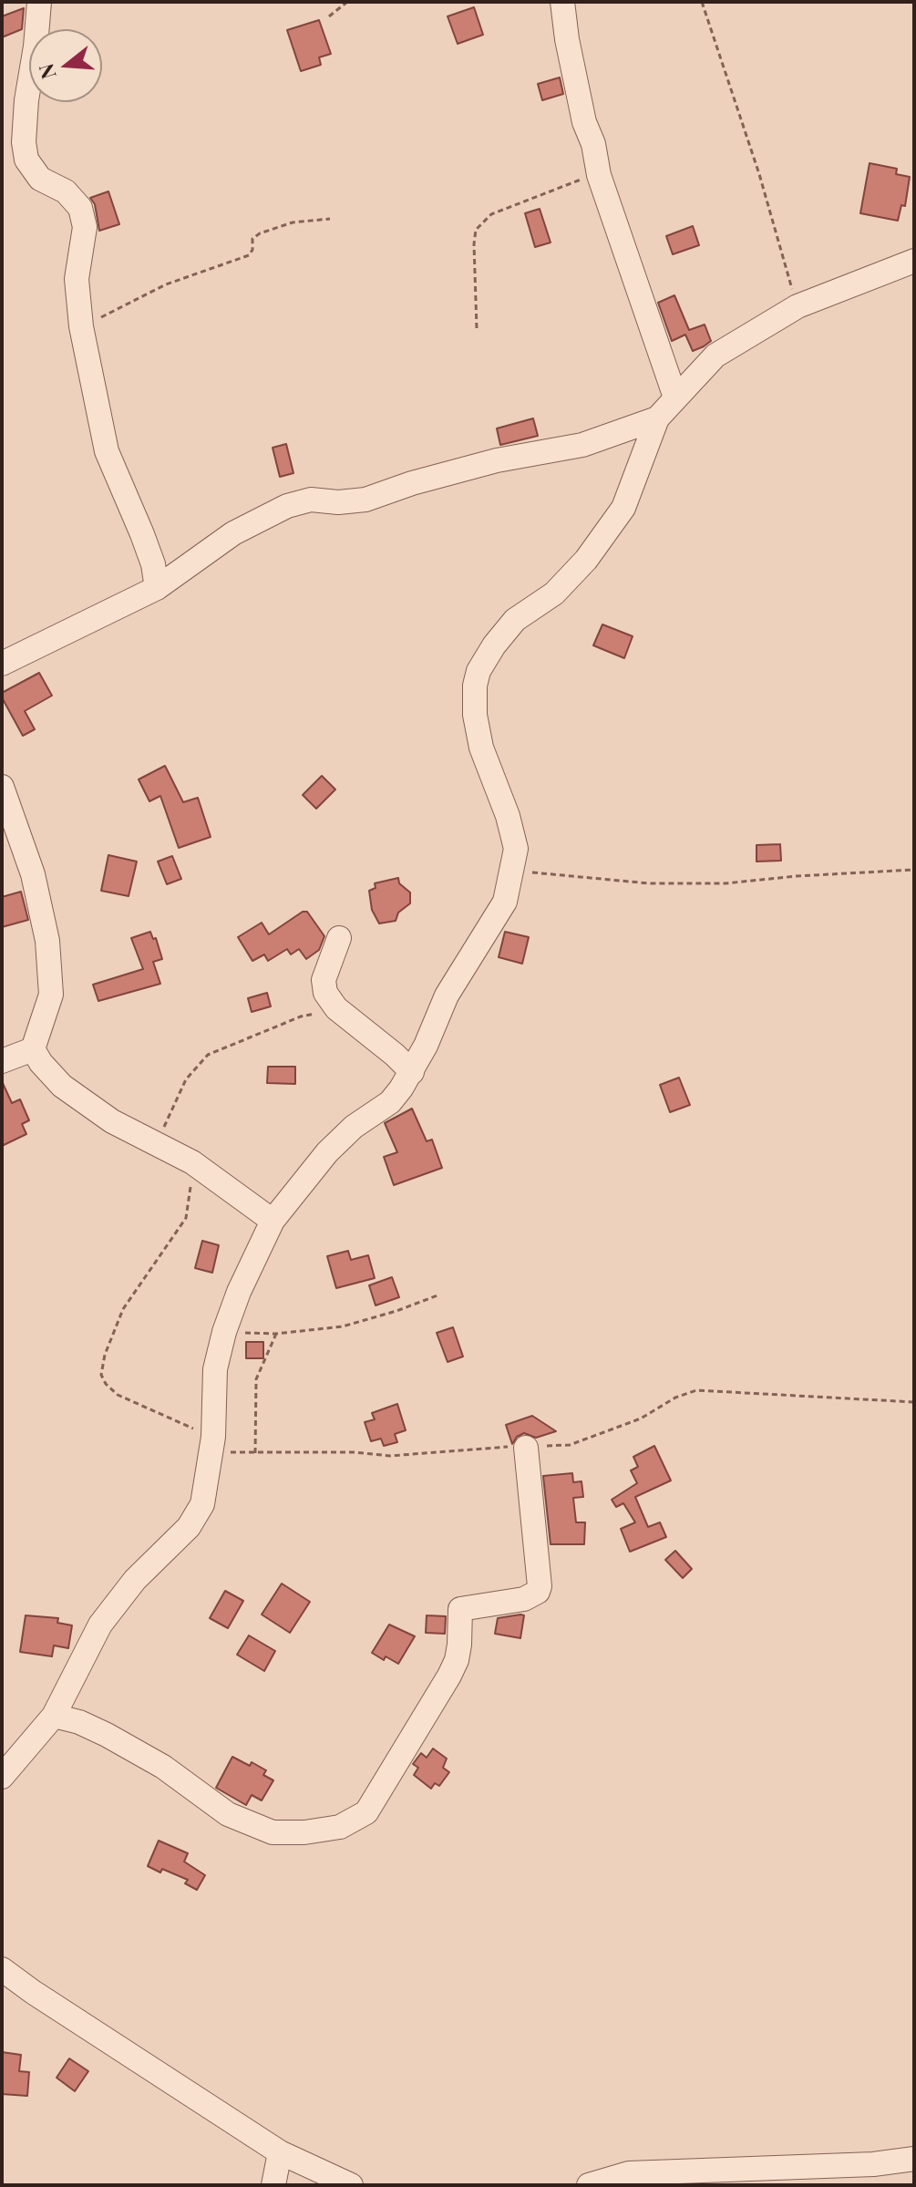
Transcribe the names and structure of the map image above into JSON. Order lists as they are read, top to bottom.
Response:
{
  "north": "left"
}
